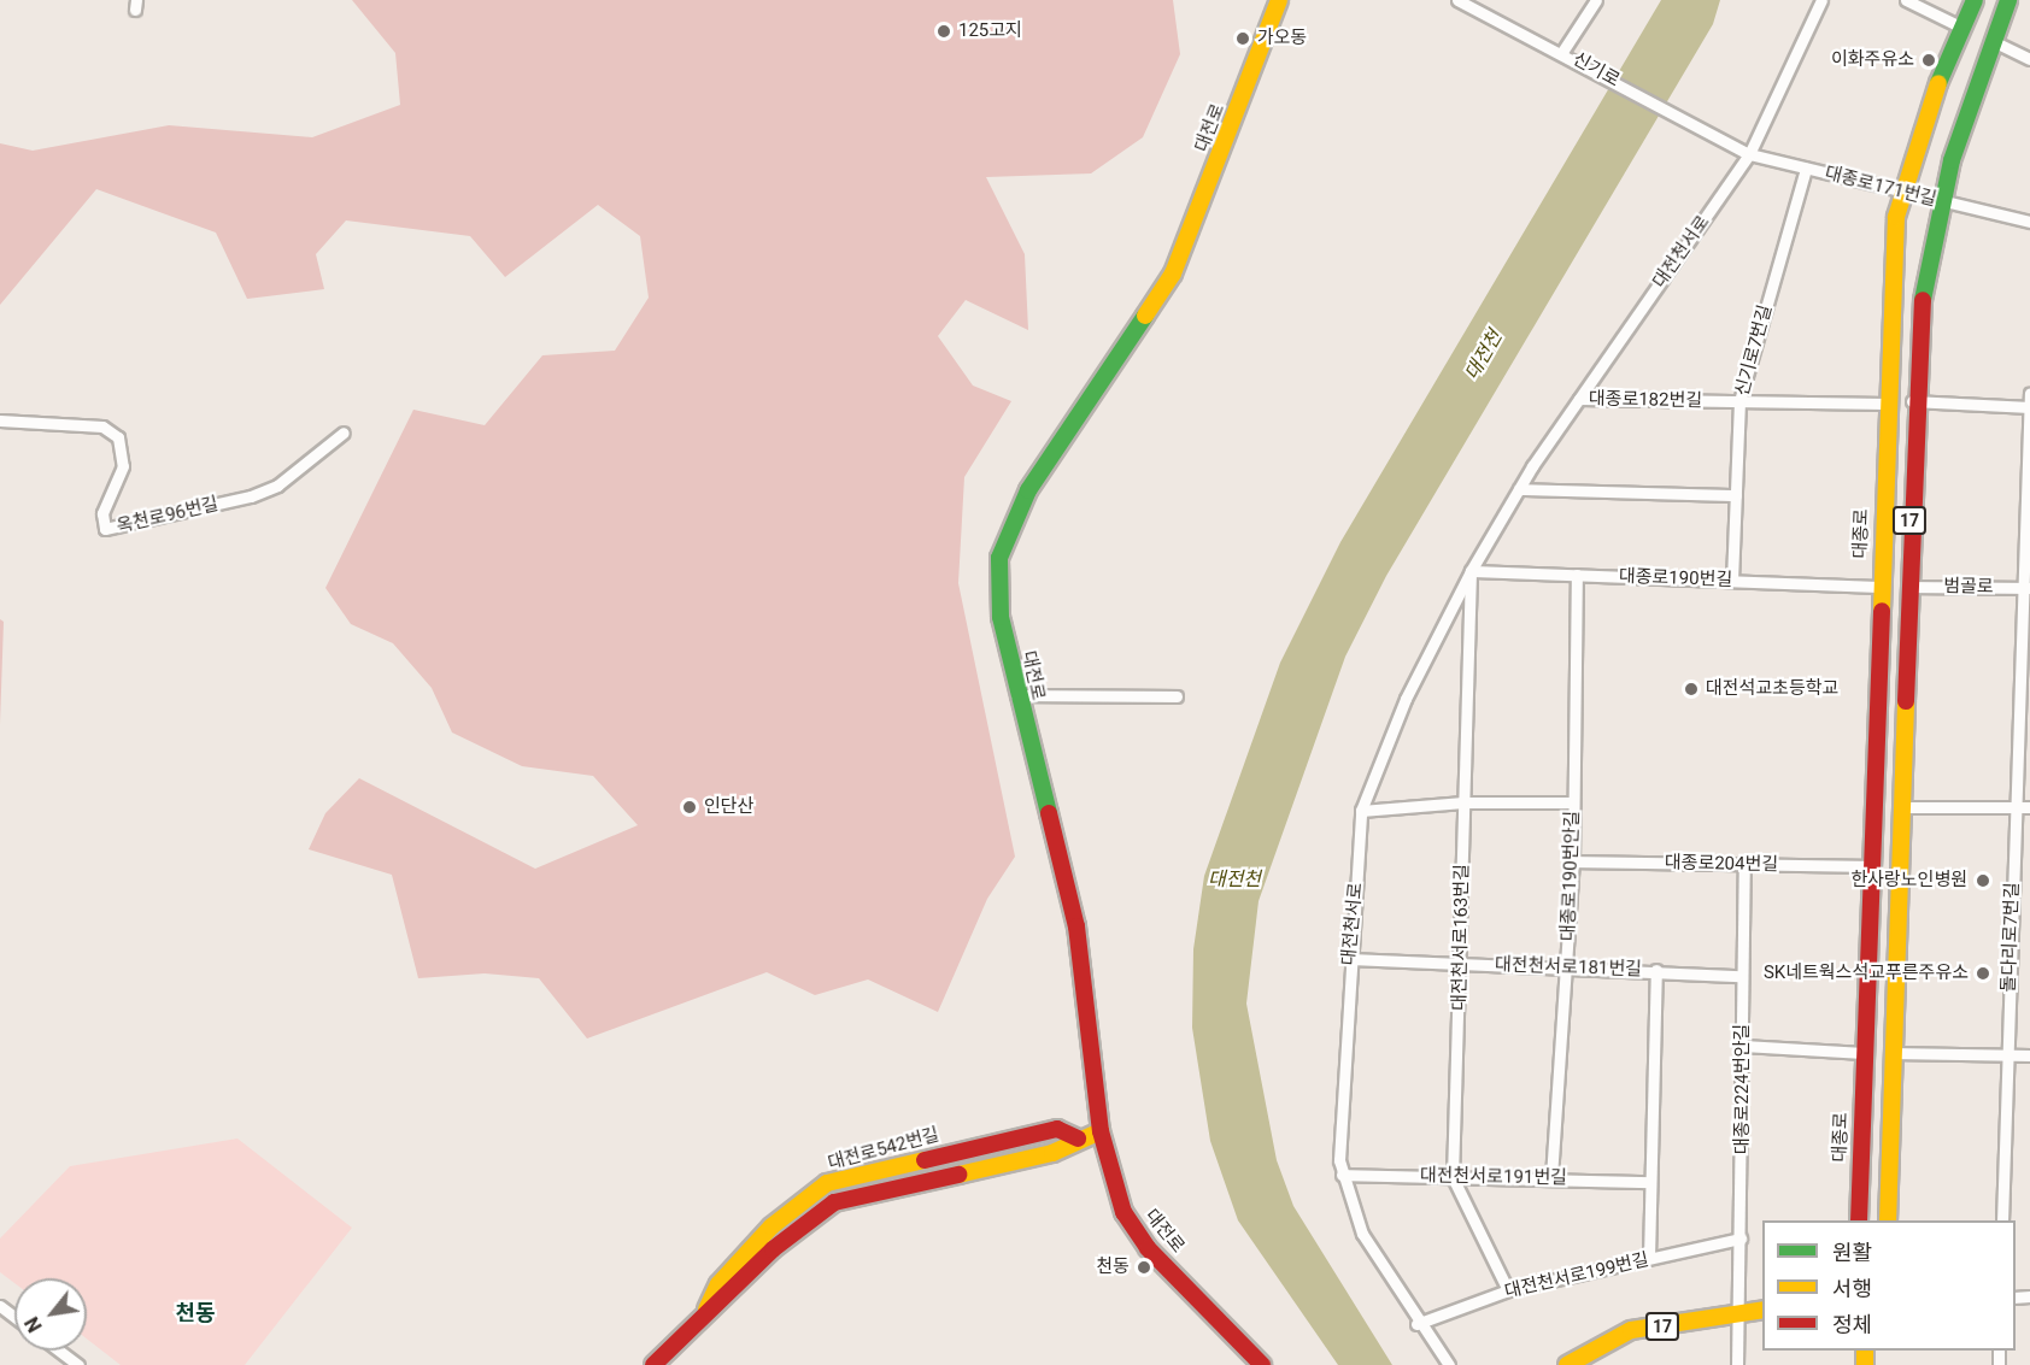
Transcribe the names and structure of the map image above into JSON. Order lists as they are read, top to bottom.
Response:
{
  "streets": {
    "main road": [
      "대전로",
      "17",
      "대종로",
      "대전로542번길"
    ],
    "street": [
      "신기로",
      "대종로171번길",
      "대전천서로",
      "신기로7번길",
      "대종로182번길",
      "옥천로96번길",
      "대종로190번길",
      "범골로",
      "대종로204번길",
      "대종로190번안길",
      "대전천서로163번길",
      "돌다리로7번길",
      "대전천서로181번길",
      "대종로224번안길",
      "대전천서로191번길",
      "대전천서로199번길"
    ]
  },
  "crossings": [
    ["신기로", "대종로171번길"],
    ["대전로", "대전로542번길"],
    ["대종로171번길", "대전천서로"],
    ["대종로171번길", "신기로7번길"],
    ["대종로171번길", "17"],
    ["대종로171번길", "대종로"],
    ["대전천서로", "대종로182번길"],
    ["대전천서로", "대종로190번길"],
    ["대전천서로", "대전천서로163번길"],
    ["대전천서로", "대전천서로181번길"],
    ["대전천서로", "대전천서로191번길"],
    ["대전천서로", "대전천서로199번길"],
    ["신기로7번길", "대종로182번길"],
    ["신기로7번길", "대종로190번길"],
    ["대종로182번길", "대종로"],
    ["17", "범골로"],
    ["17", "대종로224번안길"],
    ["대종로", "대종로190번길"],
    ["대종로", "대종로204번길"],
    ["대종로190번길", "대종로190번안길"],
    ["대종로190번길", "대전천서로163번길"],
    ["범골로", "돌다리로7번길"],
    ["대종로204번길", "대종로190번안길"],
    ["대종로204번길", "대종로224번안길"],
    ["대종로190번안길", "대전천서로181번길"],
    ["대종로190번안길", "대전천서로191번길"],
    ["대전천서로163번길", "대전천서로181번길"],
    ["대전천서로163번길", "대전천서로191번길"],
    ["대전천서로163번길", "대전천서로199번길"],
    ["대전천서로181번길", "대종로224번안길"],
    ["대전천서로181번길", "대전천서로191번길"],
    ["대전천서로181번길", "대전천서로199번길"],
    ["대종로224번안길", "대전천서로199번길"]
  ],
  "districts": ["천동"],
  "water": ["대전천"],
  "places": [
    "125고지",
    "가오동",
    "이화주유소",
    "대전석교초등학교",
    "인단산",
    "한사랑노인병원",
    "SK네트웍스석교푸른주유소",
    "천동"
  ],
  "legend": ["원활", "서행", "정체"],
  "north": "bottom left"
}
